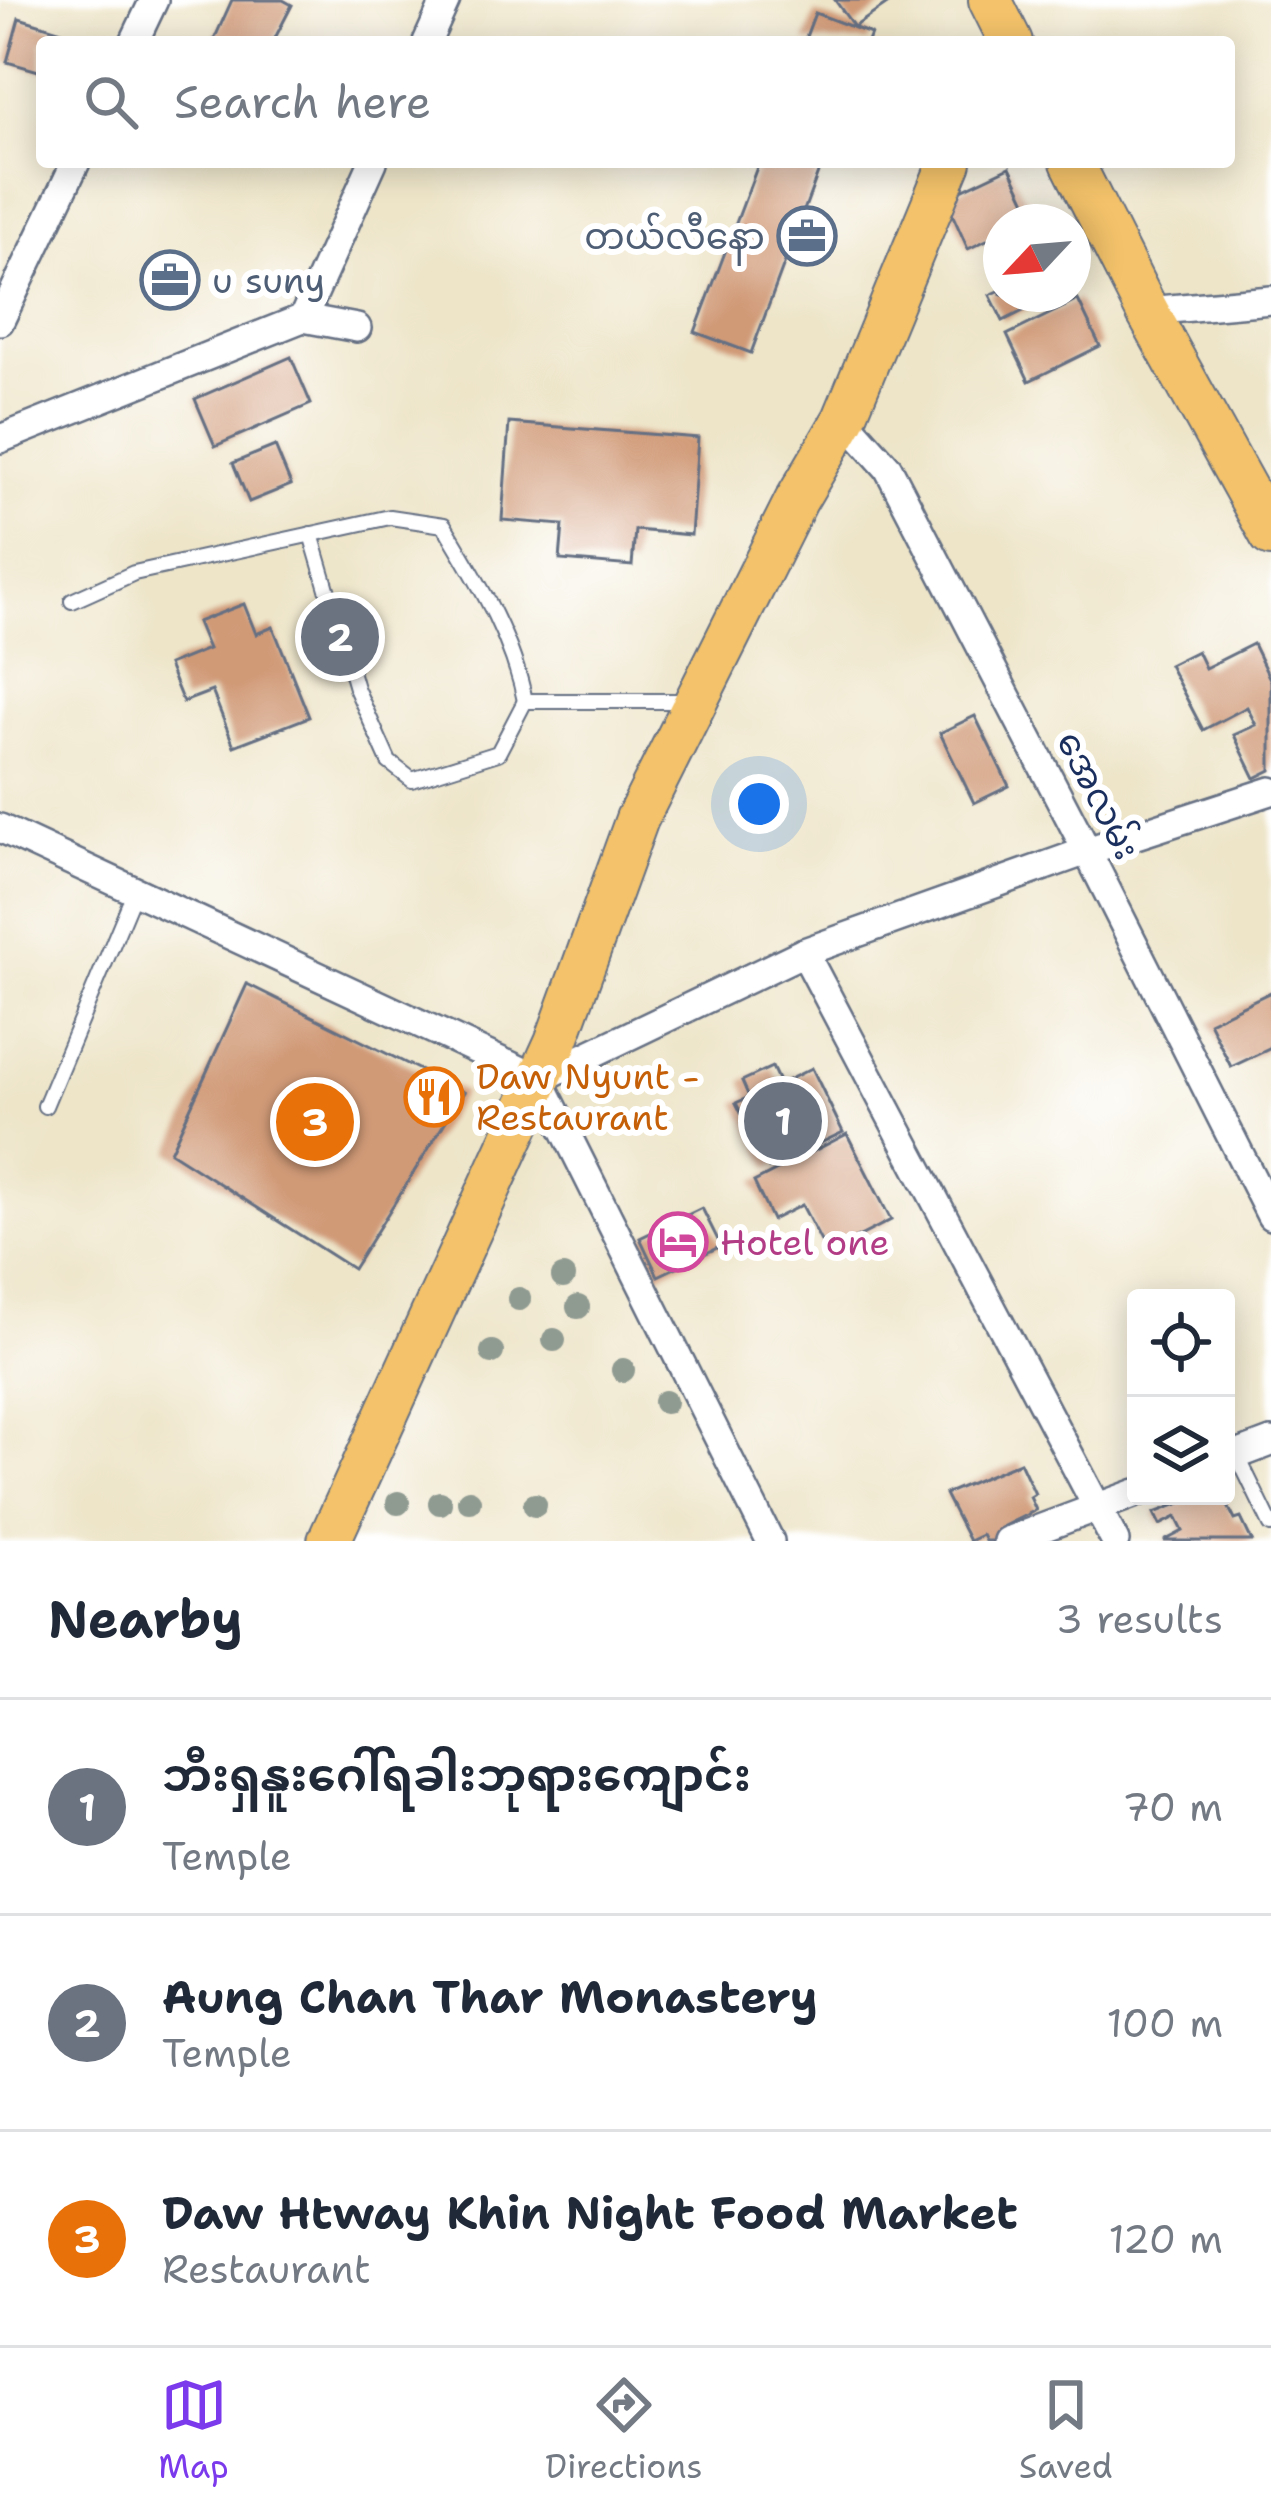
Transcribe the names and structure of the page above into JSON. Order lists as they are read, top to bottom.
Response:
{
  "streets": {
    "street": ["အေလမ်း"]
  },
  "places": {
    "office": ["တယ်လီနော", "u suny"],
    "restaurant": ["Daw Nyunt - Restaurant"],
    "hotel": ["Hotel one"]
  },
  "north": "bottom left",
  "page": {
    "search": "Search here",
    "pins": ["2", "1", "3"],
    "heading": ["Nearby", "3 results"],
    "list": [
      {
        "mark": "1",
        "name": "ဘီးရှနူးဂေါ်ရခါးဘုရားကျောင်း",
        "note": "Temple",
        "value": "70 m"
      },
      {
        "mark": "2",
        "name": "Aung Chan Thar Monastery",
        "note": "Temple",
        "value": "100 m"
      },
      {
        "mark": "3",
        "name": "Daw Htway Khin Night Food Market",
        "note": "Restaurant",
        "value": "120 m"
      }
    ],
    "nav": ["Map", "Directions", "Saved"]
  }
}
